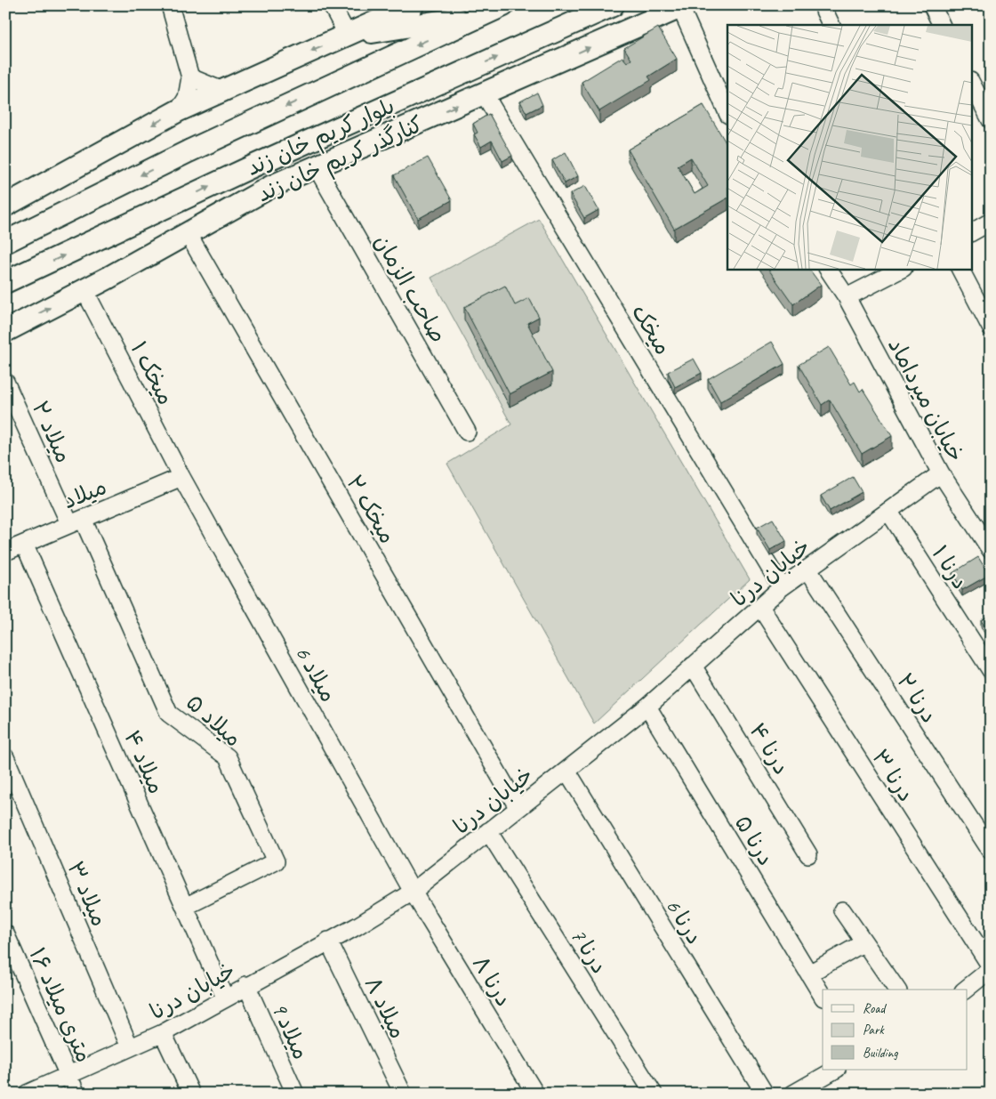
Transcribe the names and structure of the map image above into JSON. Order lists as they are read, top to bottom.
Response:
{
  "streets": {
    "main road": ["بلوار کریم خان زند", "کنارگذر کریم خان زند"],
    "street": [
      "صاحب الزمان",
      "میخک",
      "میخک ۱",
      "خیابان میرداماد",
      "میلاد ۲",
      "میلاد",
      "میخک ۲",
      "درنا ۱",
      "خیابان درنا",
      "میلاد 6",
      "درنا ۲",
      "میلاد ۵",
      "درنا ۴",
      "میلاد ۴",
      "درنا ۳",
      "درنا ۵",
      "میلاد ۳",
      "درنا 6",
      "درنا 7",
      "درنا ۸",
      "۱۶ متری میلاد",
      "میلاد ۸",
      "میلاد 9"
    ]
  },
  "crossings": [
    ["کنارگذر کریم خان زند", "صاحب الزمان"],
    ["کنارگذر کریم خان زند", "میخک"],
    ["کنارگذر کریم خان زند", "میخک ۱"],
    ["کنارگذر کریم خان زند", "میخک ۲"],
    ["میخک", "خیابان درنا"],
    ["میخک ۱", "میلاد"],
    ["میخک ۱", "میلاد 6"],
    ["خیابان میرداماد", "خیابان درنا"],
    ["میلاد ۲", "میلاد"],
    ["میلاد ۲", "میلاد ۵"],
    ["میلاد", "میلاد 6"],
    ["میلاد", "میلاد ۵"],
    ["میلاد", "میلاد ۴"],
    ["میخک ۲", "خیابان درنا"],
    ["درنا ۱", "خیابان درنا"],
    ["خیابان درنا", "میلاد 6"],
    ["خیابان درنا", "درنا ۲"],
    ["خیابان درنا", "درنا ۴"],
    ["خیابان درنا", "میلاد ۴"],
    ["خیابان درنا", "درنا ۳"],
    ["خیابان درنا", "درنا ۵"],
    ["خیابان درنا", "میلاد ۳"],
    ["خیابان درنا", "درنا 6"],
    ["خیابان درنا", "درنا 7"],
    ["خیابان درنا", "درنا ۸"],
    ["خیابان درنا", "۱۶ متری میلاد"],
    ["خیابان درنا", "میلاد ۸"],
    ["خیابان درنا", "میلاد 9"],
    ["میلاد 6", "درنا ۸"],
    ["میلاد ۵", "میلاد ۴"]
  ],
  "legend": ["Road", "Park", "Building"]
}
